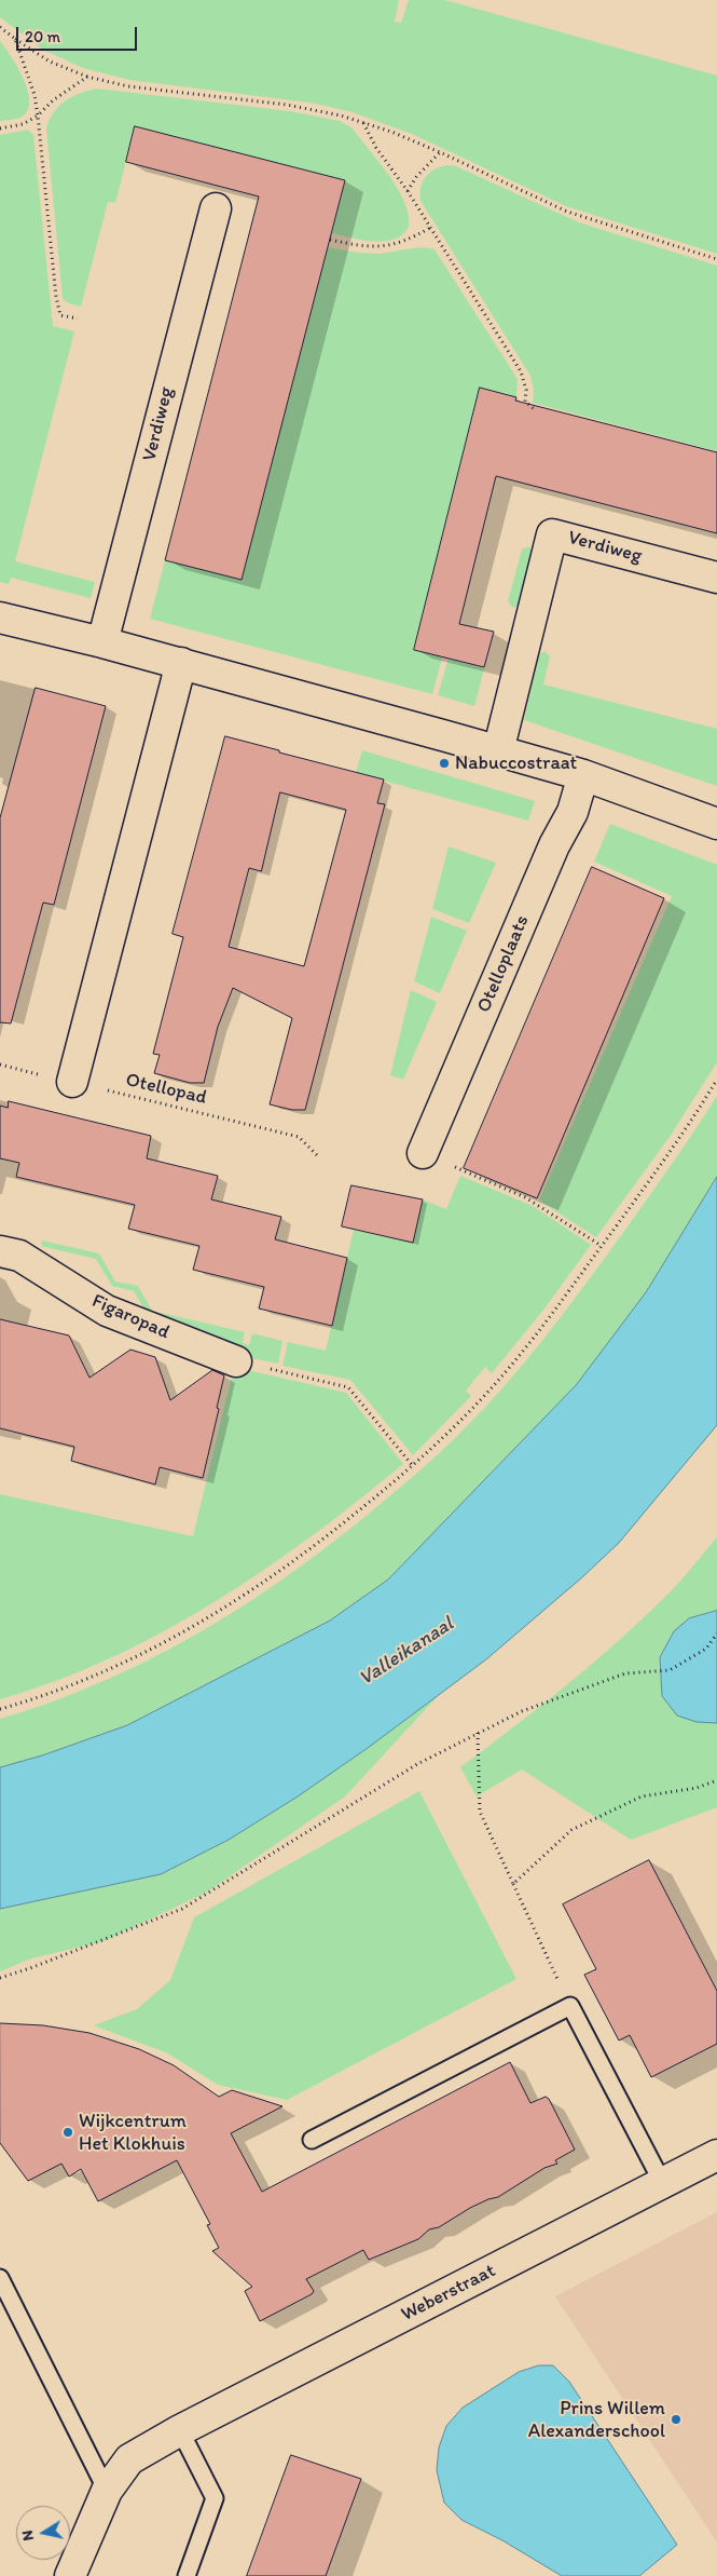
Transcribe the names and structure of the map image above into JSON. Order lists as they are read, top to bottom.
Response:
{
  "streets": {
    "street": [
      "Verdiweg",
      "Otelloplaats",
      "Figaropad",
      "Weberstraat"
    ],
    "path": ["Otellopad"]
  },
  "water": ["Valleikanaal"],
  "places": ["Nabuccostraat", "Wijkcentrum Het Klokhuis", "Prins Willem Alexanderschool"],
  "scale_bar": "20 m",
  "north": "left"
}
